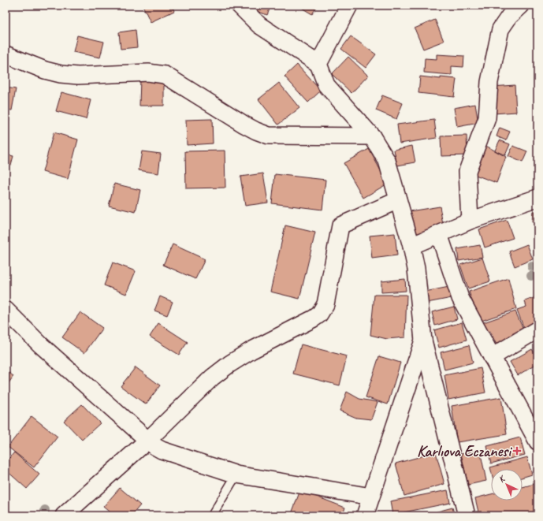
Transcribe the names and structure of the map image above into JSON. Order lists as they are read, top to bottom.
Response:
{
  "places": {
    "health": ["Karlıova Eczanesi"]
  },
  "north": "top left"
}
